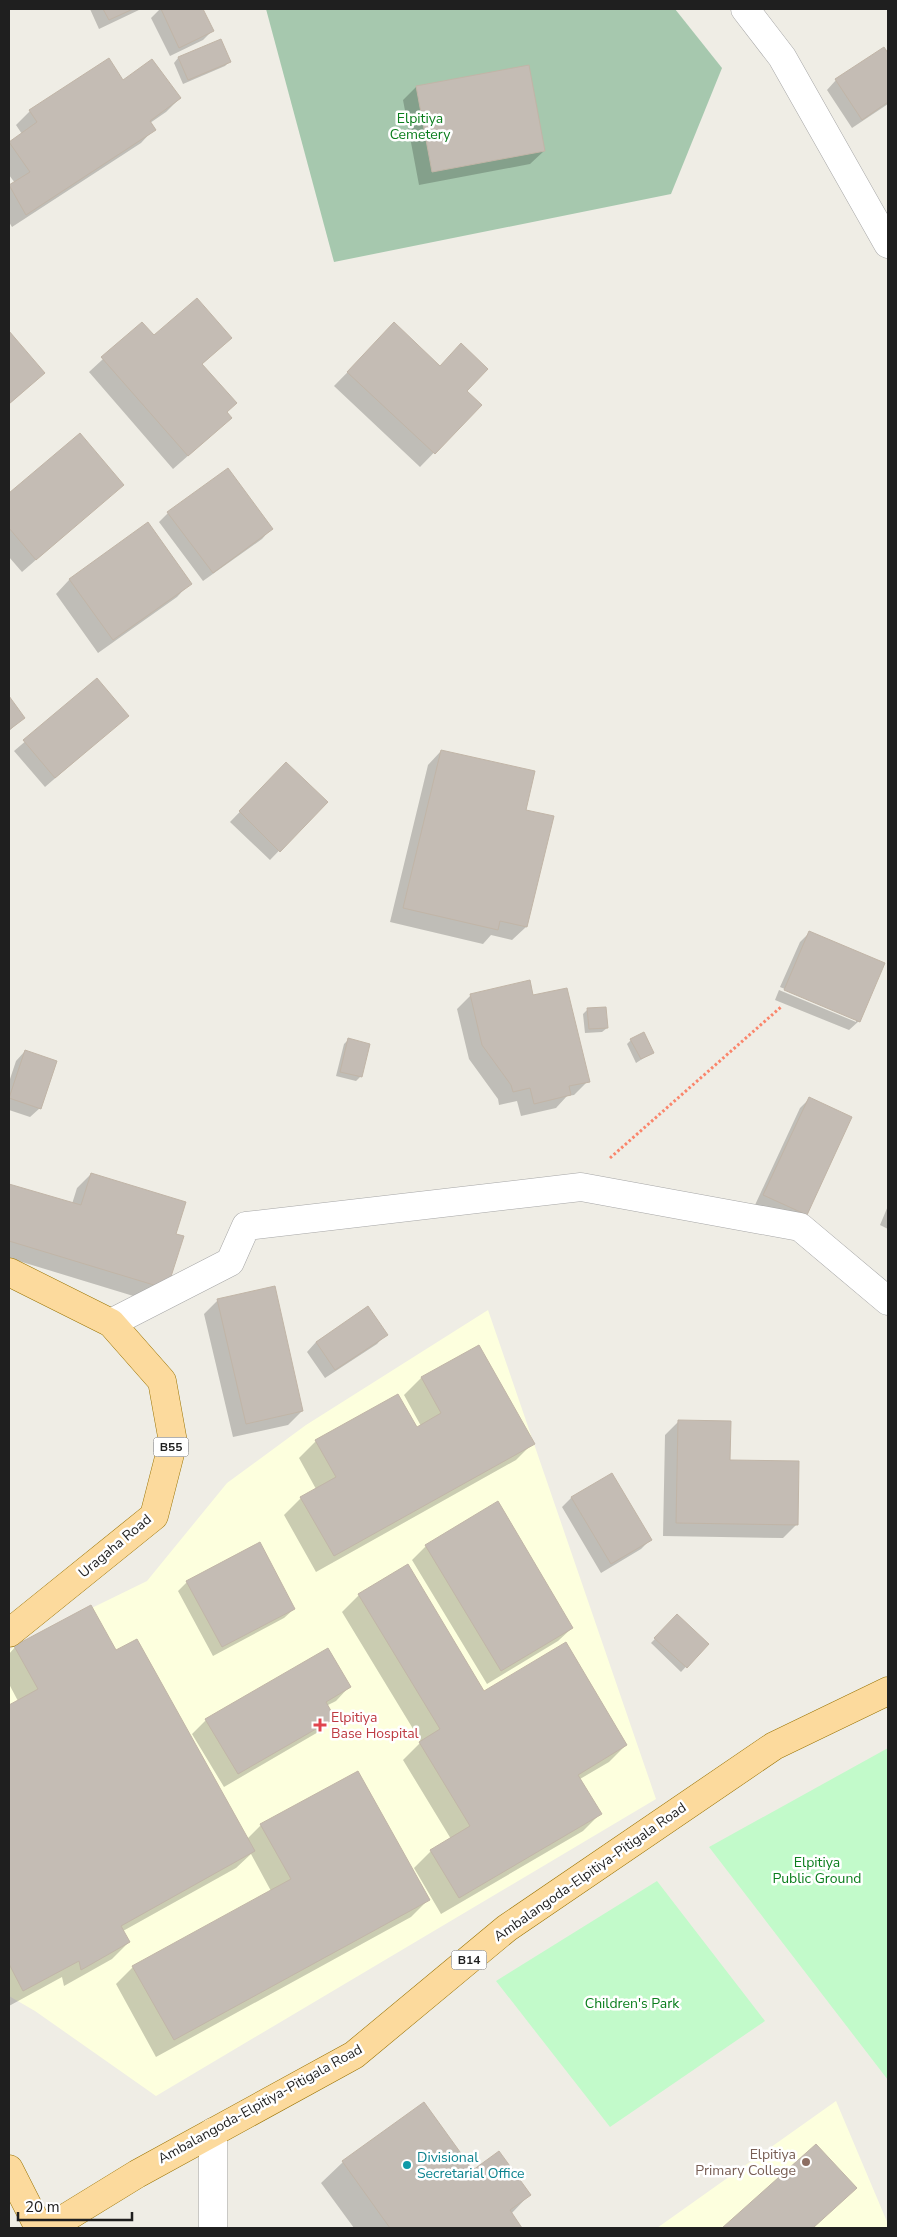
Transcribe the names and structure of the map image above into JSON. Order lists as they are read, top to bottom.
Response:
{
  "streets": {
    "main road": [
      "B55",
      "Uragaha Road",
      "Ambalangoda-Elpitiya-Pitigala Road",
      "B14"
    ]
  },
  "parks": ["Elpitiya Cemetery", "Elpitiya Public Ground", "Children's Park"],
  "places": {
    "health": ["Elpitiya Base Hospital"],
    "other": ["Elpitiya Primary College", "Divisional Secretarial Office"]
  },
  "scale_bar": "20 m"
}
